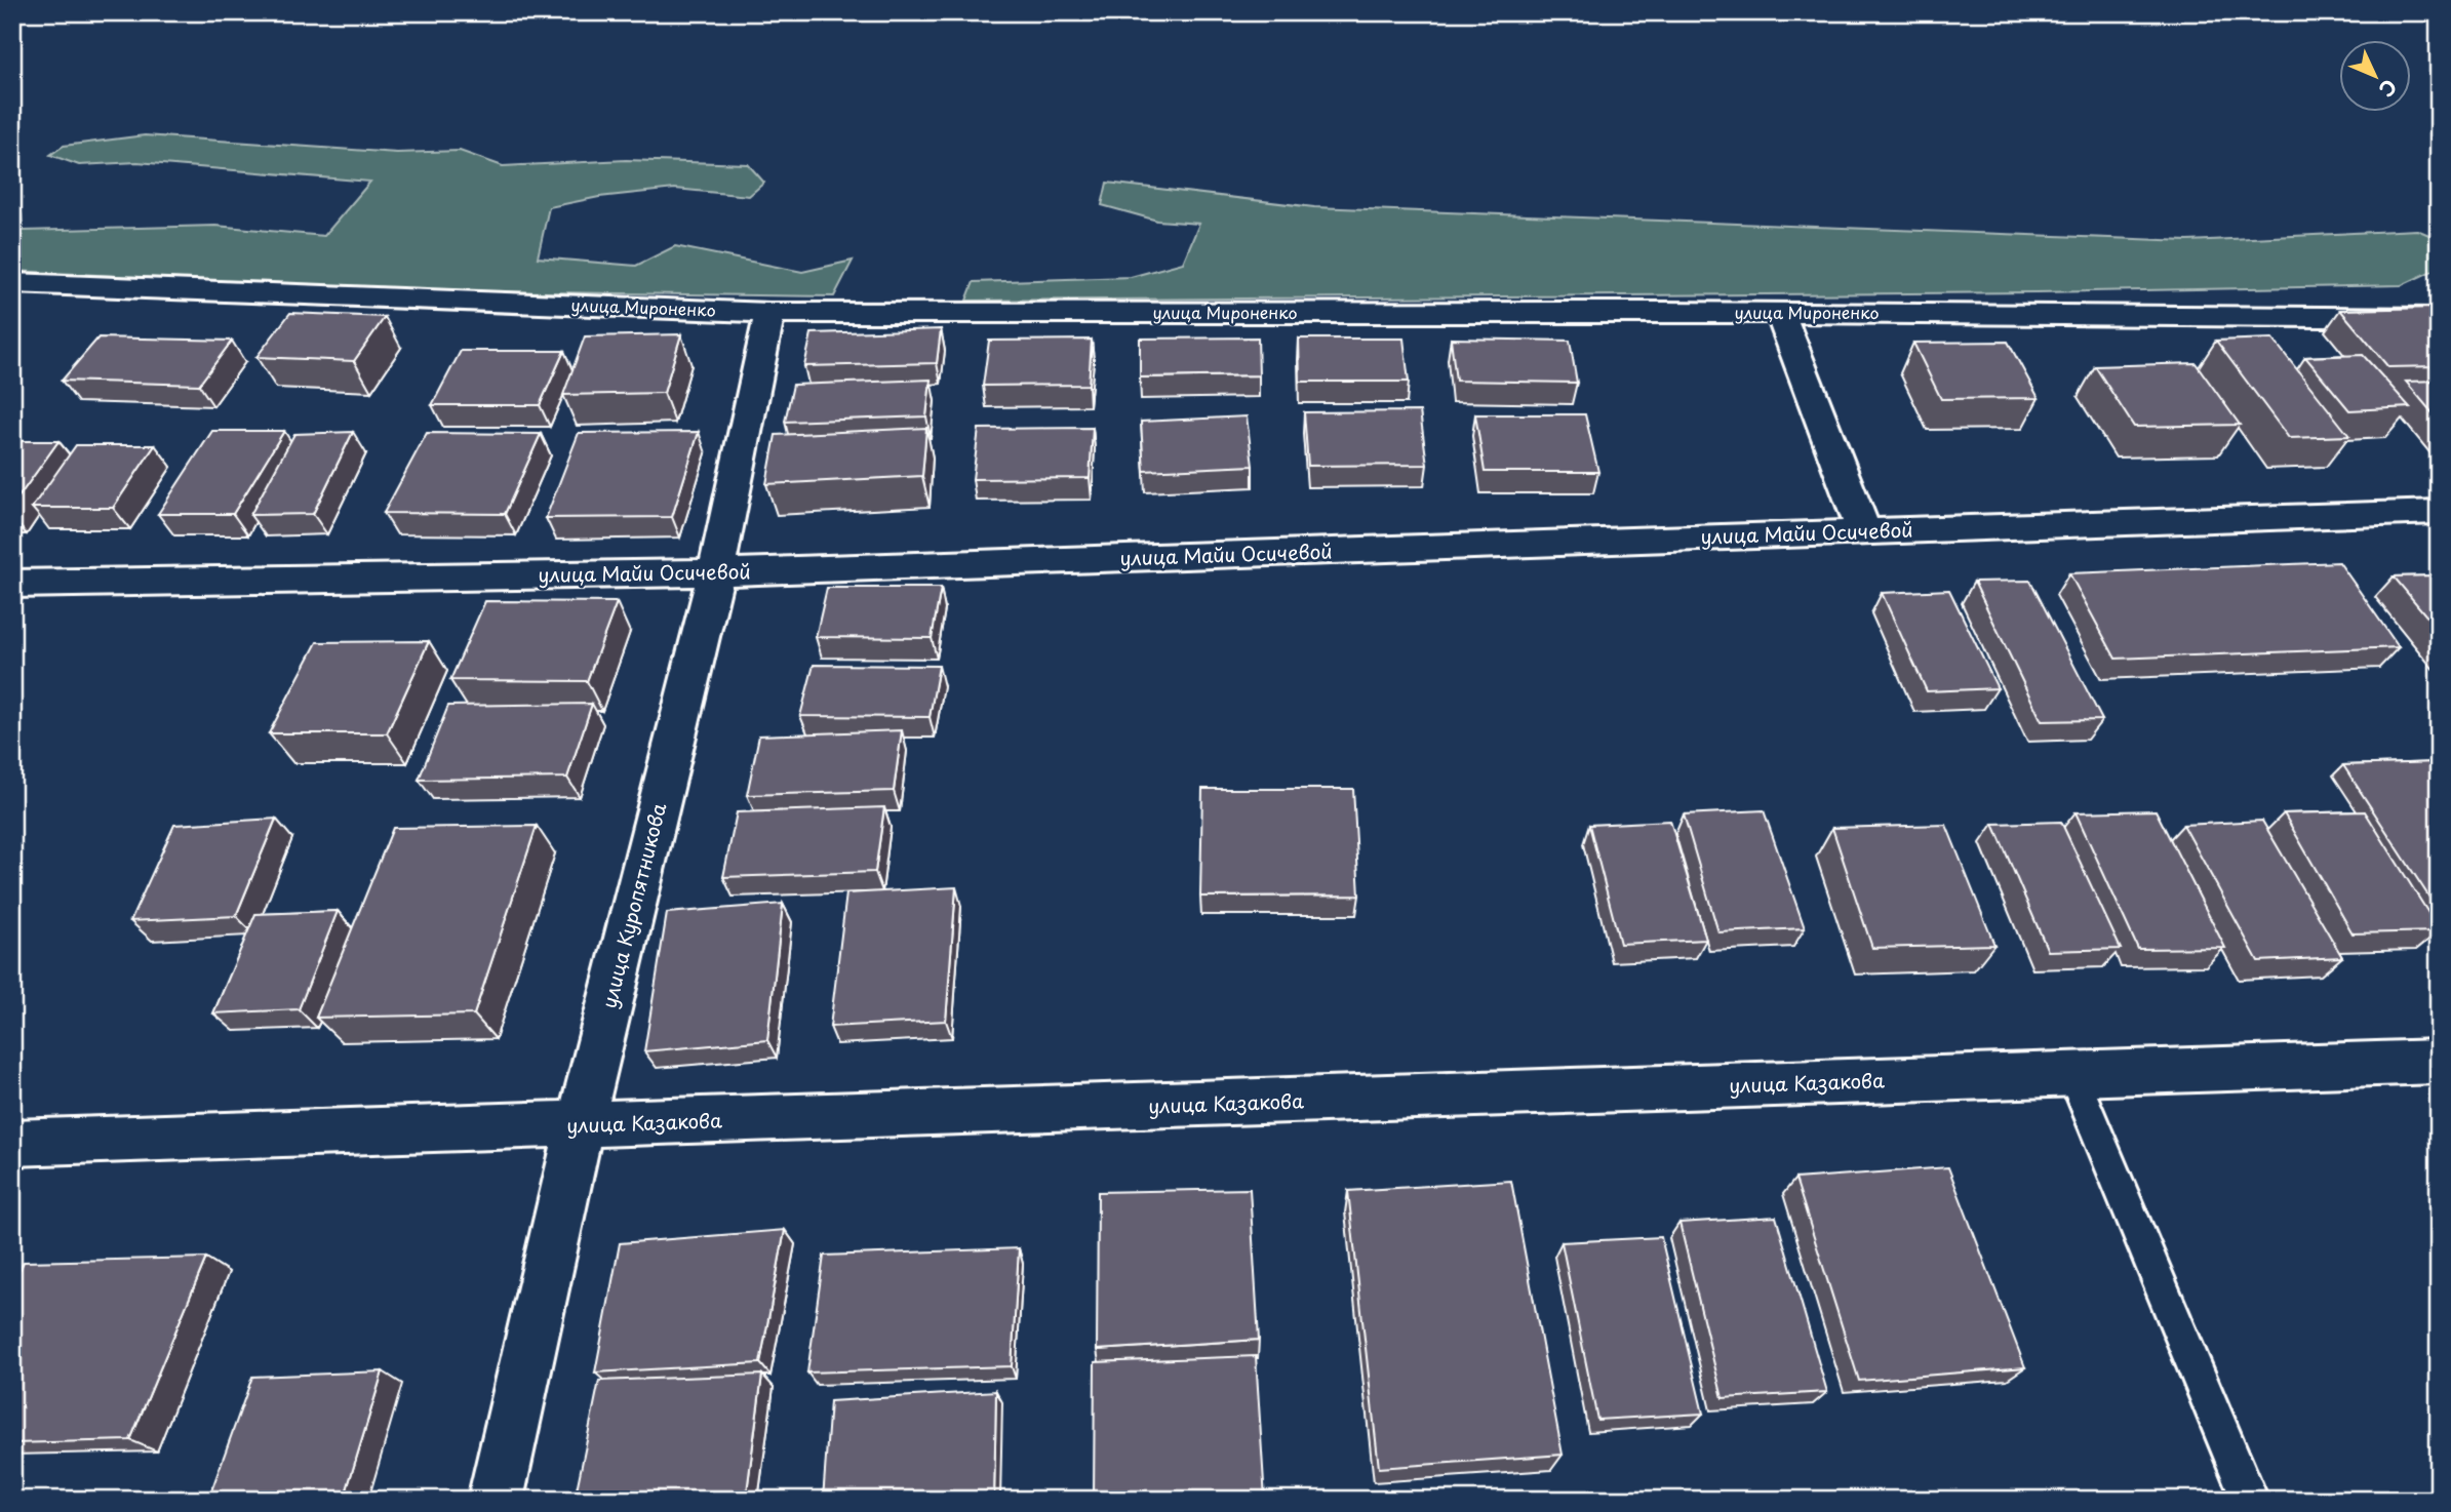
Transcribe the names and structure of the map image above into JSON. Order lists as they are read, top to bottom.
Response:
{
  "streets": {
    "street": [
      "улица Мироненко",
      "улица Майи Осичевой",
      "улица Куропятникова",
      "улица Казакова"
    ]
  },
  "crossings": [
    ["улица Мироненко", "улица Куропятникова"],
    ["улица Майи Осичевой", "улица Куропятникова"],
    ["улица Куропятникова", "улица Казакова"]
  ],
  "north": "bottom right"
}
